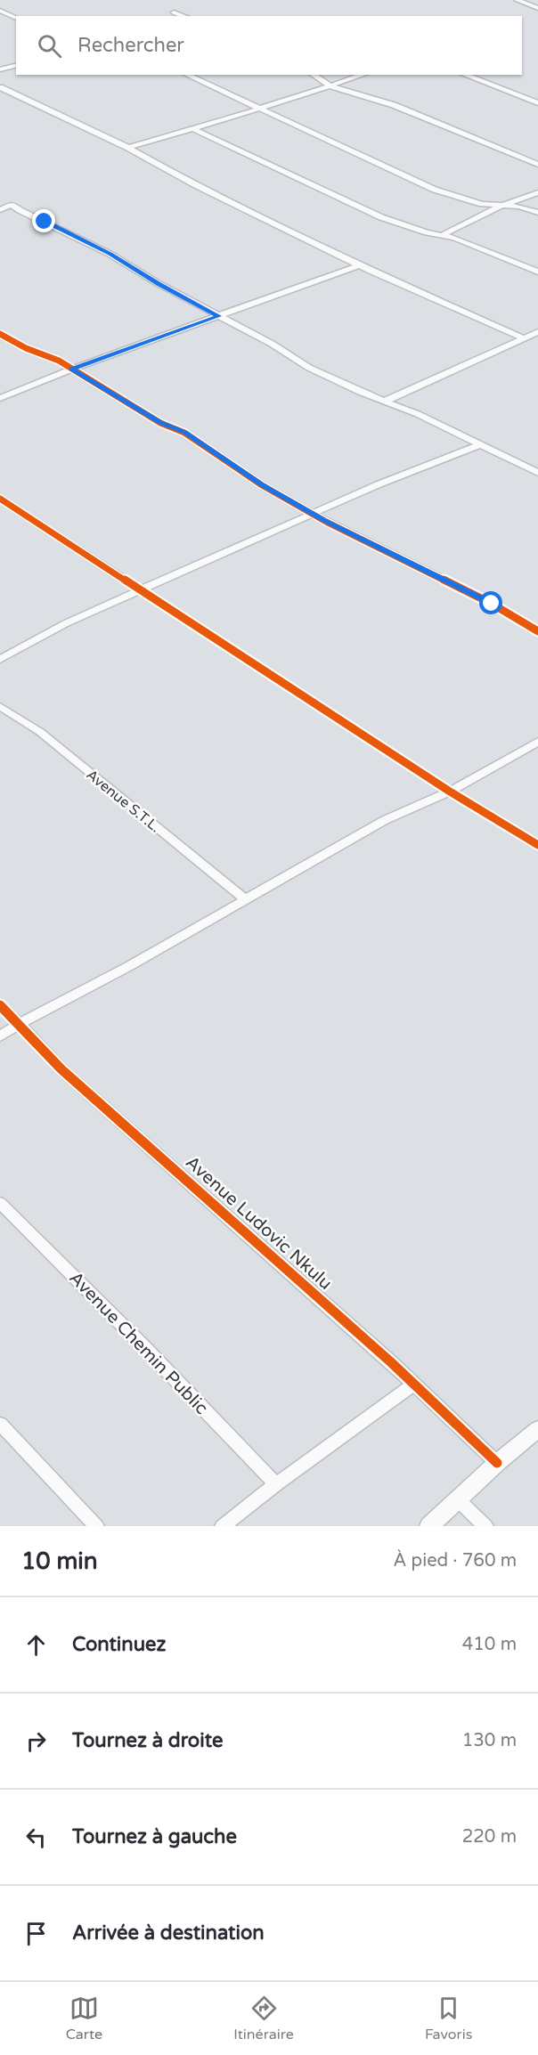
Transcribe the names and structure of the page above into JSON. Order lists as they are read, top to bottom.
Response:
{
  "streets": {
    "street": ["Avenue S.T.L.", "Avenue Ludovic Nkulu", "Avenue Chemin Public"]
  },
  "page": {
    "search": "Rechercher",
    "heading": ["10 min", "À pied · 760 m"],
    "list": [
      ["Continuez", "410 m"],
      ["Tournez à droite", "130 m"],
      ["Tournez à gauche", "220 m"],
      "Arrivée à destination"
    ],
    "nav": ["Carte", "Itinéraire", "Favoris"]
  }
}
